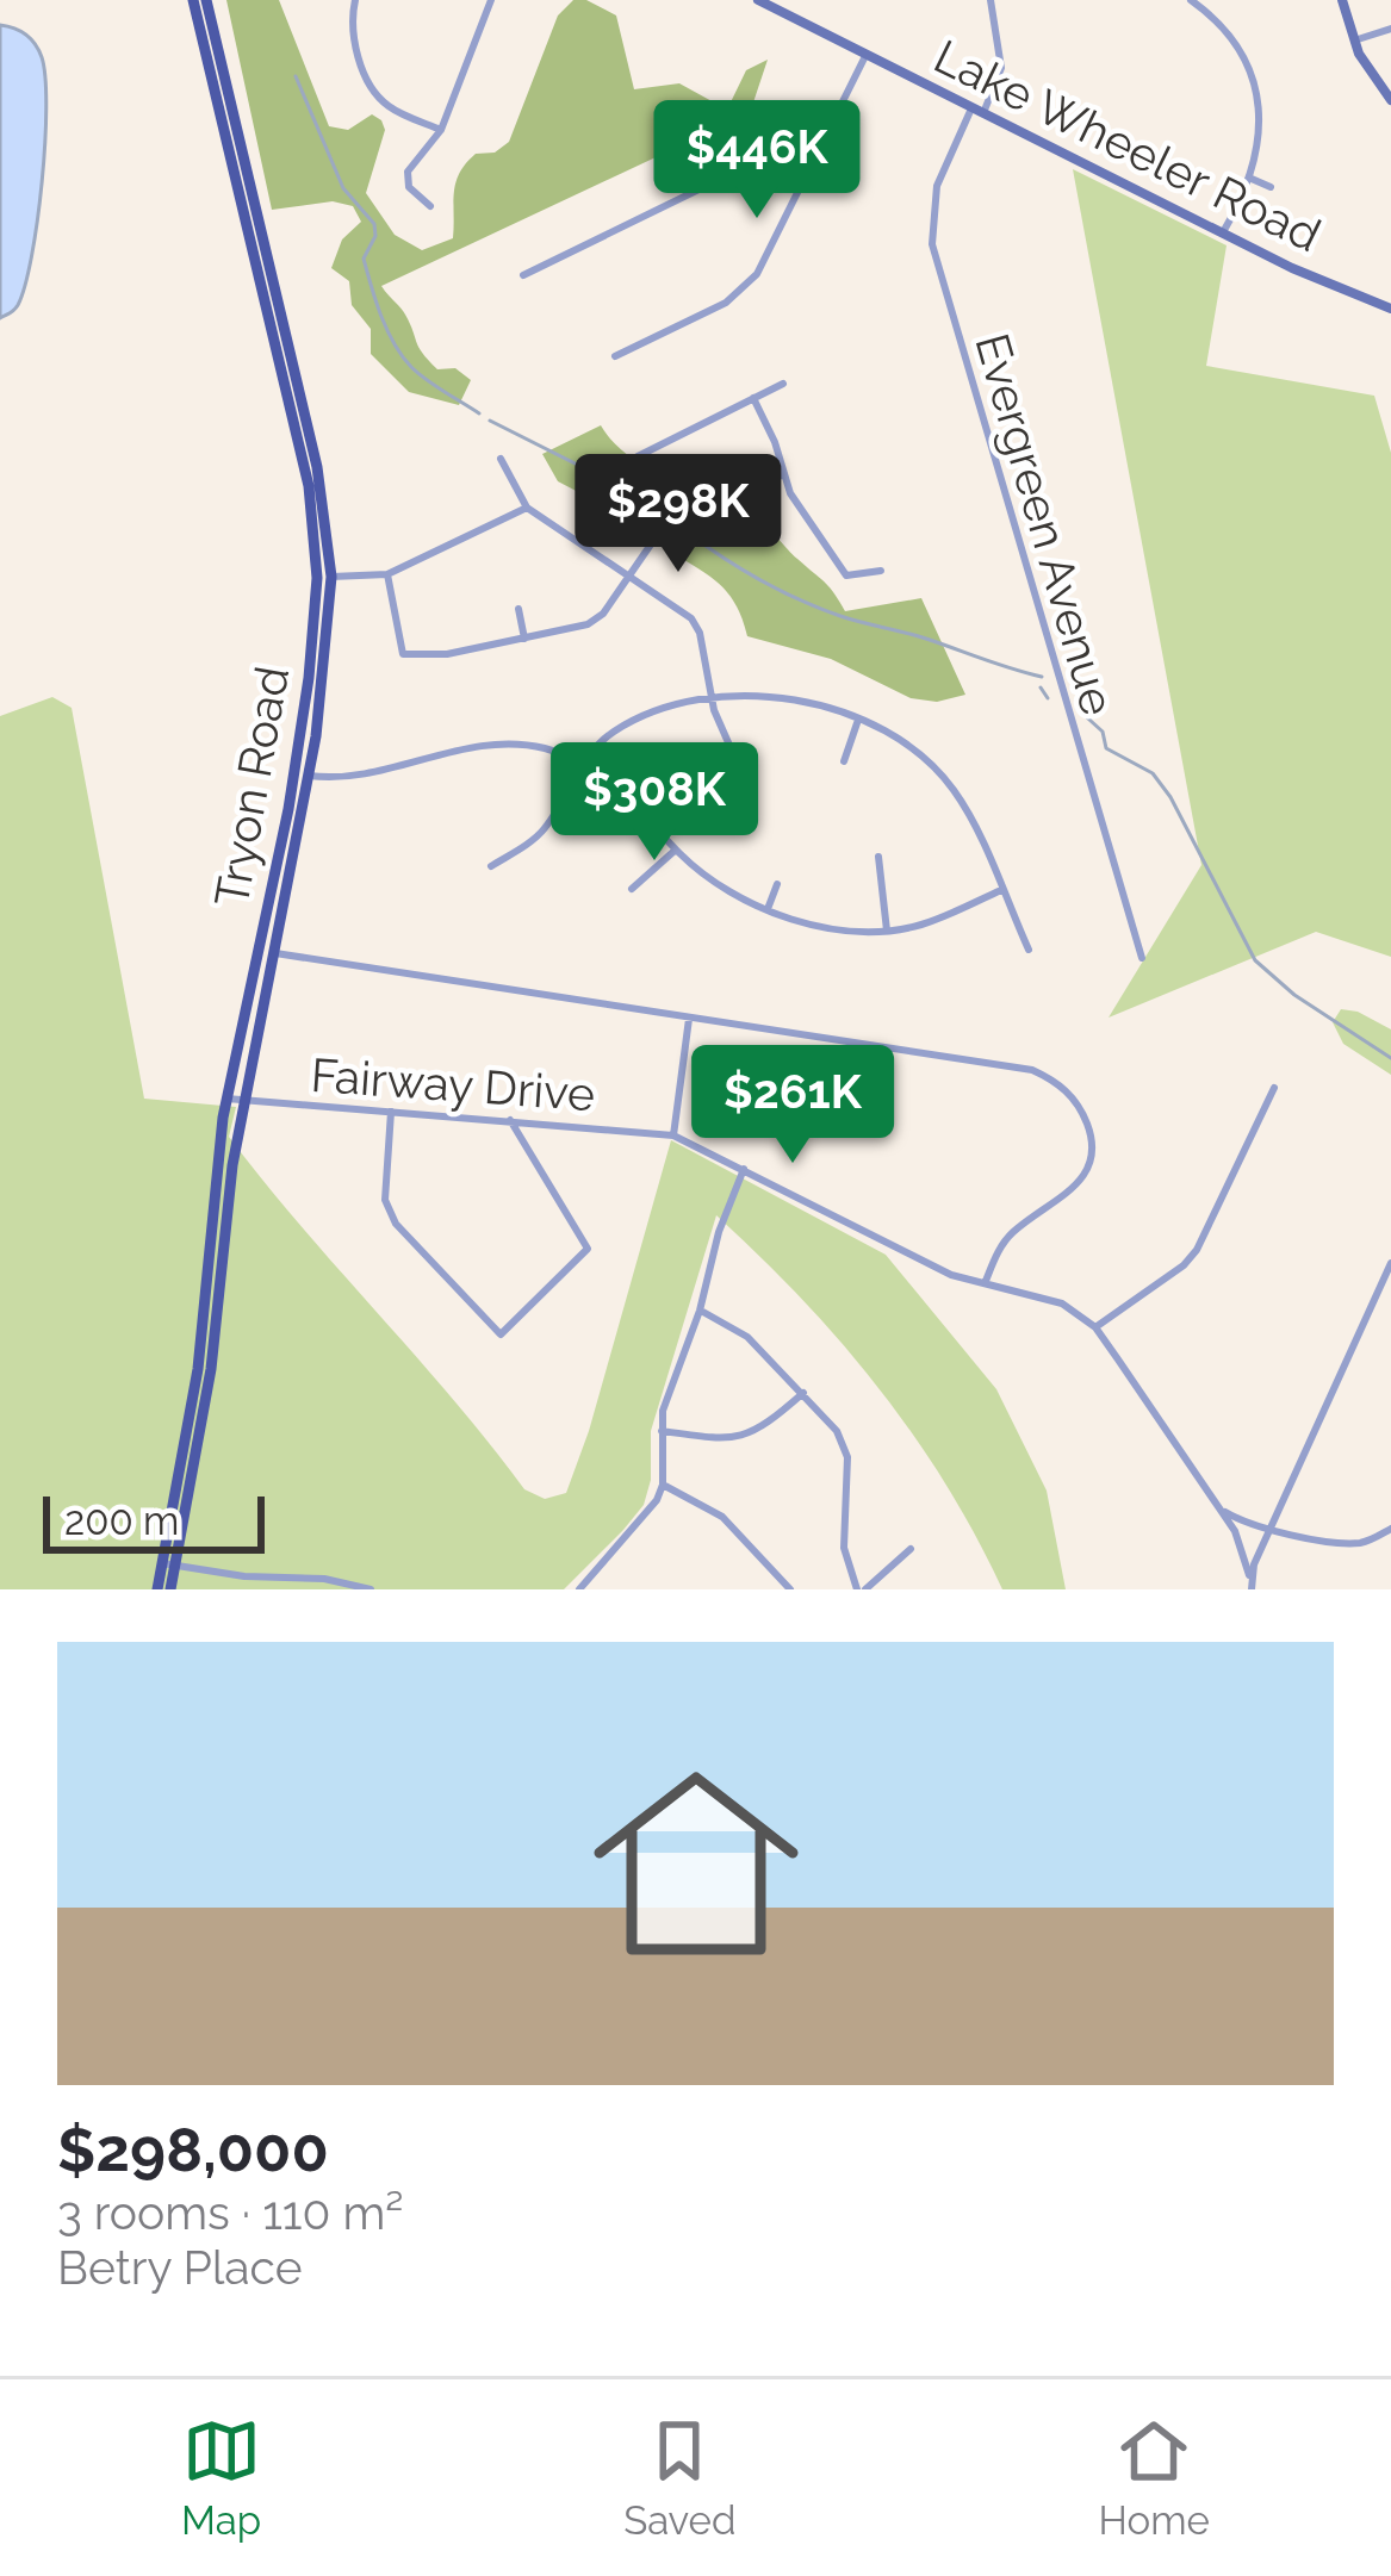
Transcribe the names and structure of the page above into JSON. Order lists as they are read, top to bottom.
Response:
{
  "streets": {
    "main road": ["Lake Wheeler Road", "Tryon Road"],
    "street": ["Evergreen Avenue", "Fairway Drive"]
  },
  "crossings": [
    ["Lake Wheeler Road", "Evergreen Avenue"],
    ["Tryon Road", "Fairway Drive"]
  ],
  "scale_bar": "200 m",
  "page": {
    "price": [
      "$446K",
      "$298K",
      "$308K",
      "$261K"
    ],
    "scale": "200 m",
    "list": [
      {
        "name": "$298,000",
        "note": "3 rooms · 110 m² · Betry Place"
      }
    ],
    "tabs": ["Map", "Saved", "Home"]
  }
}
